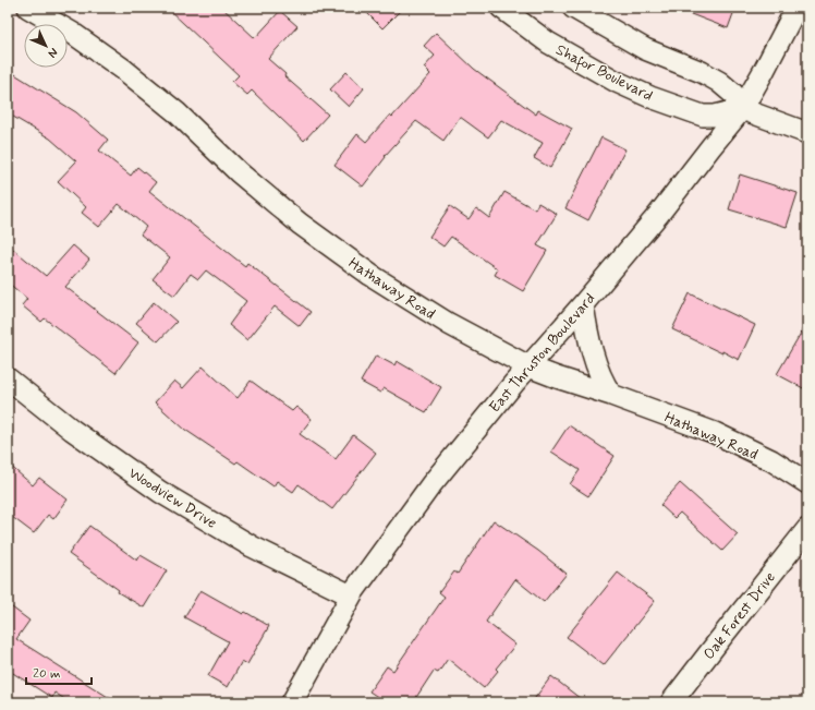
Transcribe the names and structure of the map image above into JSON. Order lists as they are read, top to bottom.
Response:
{
  "streets": {
    "street": [
      "Shafor Boulevard",
      "Hathaway Road",
      "East Thruston Boulevard",
      "Woodview Drive",
      "Oak Forest Drive"
    ]
  },
  "crossings": [
    ["Shafor Boulevard", "East Thruston Boulevard"],
    ["Hathaway Road", "East Thruston Boulevard"],
    ["East Thruston Boulevard", "Woodview Drive"]
  ],
  "scale_bar": "20 m",
  "north": "bottom right"
}
